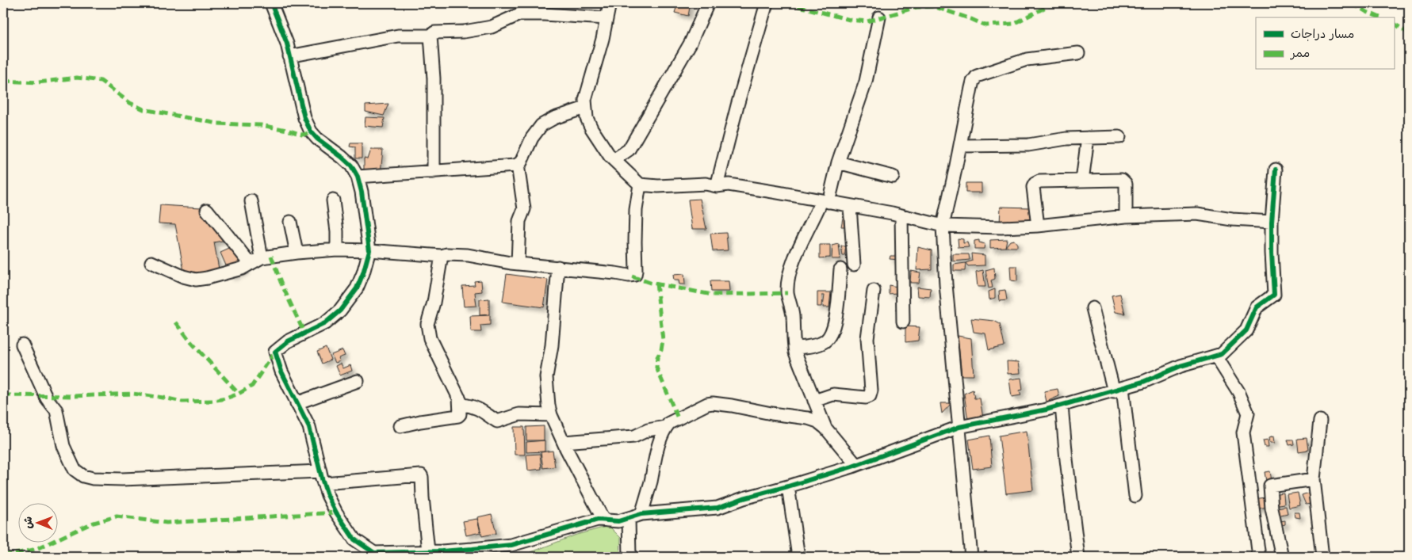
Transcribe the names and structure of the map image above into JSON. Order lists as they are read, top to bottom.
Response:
{
  "legend": ["مسار دراجات", "ممر"],
  "north": "left"
}
